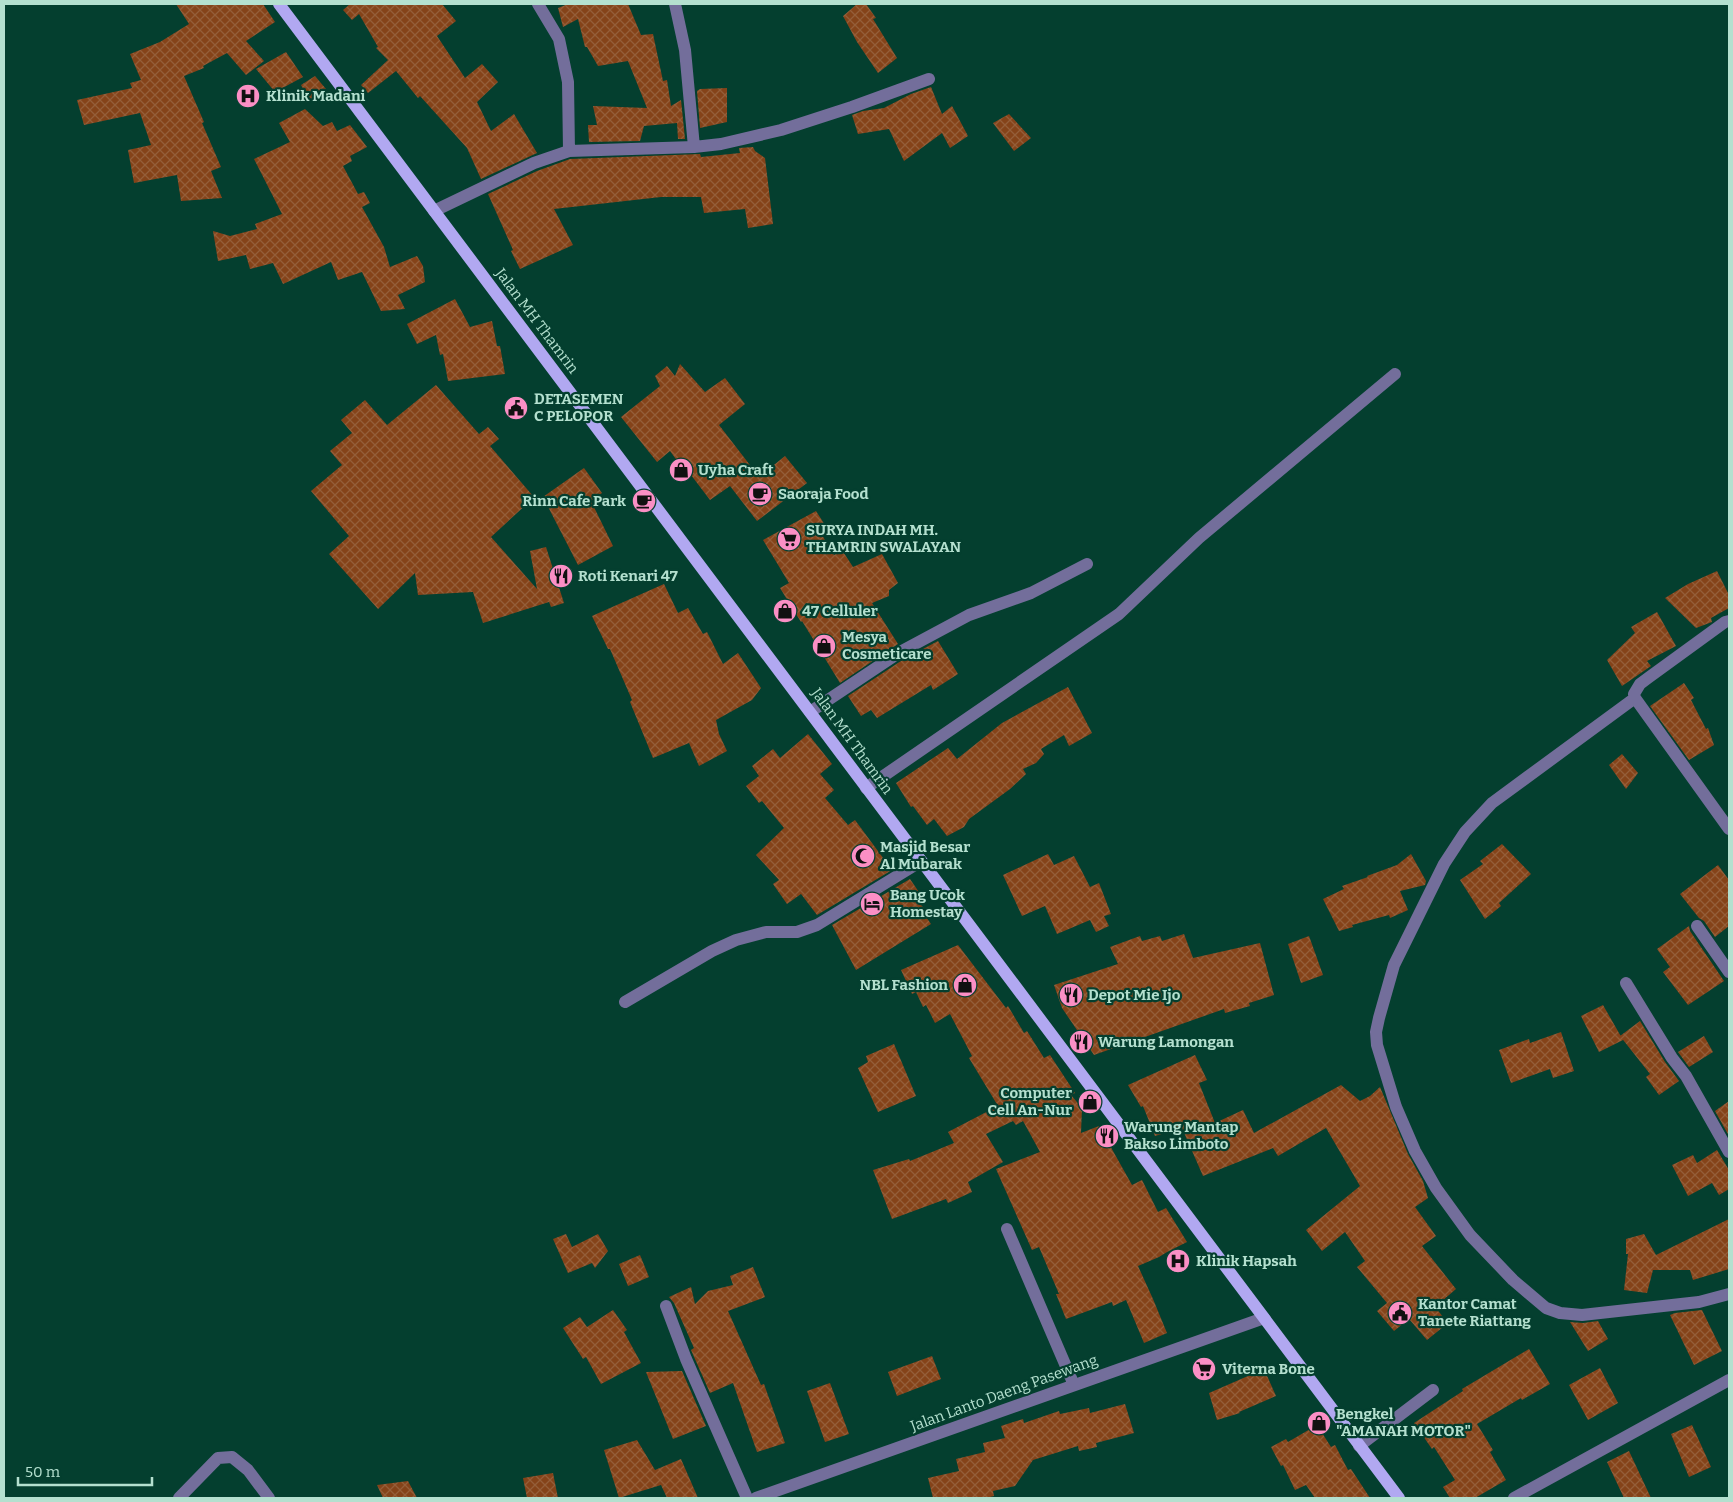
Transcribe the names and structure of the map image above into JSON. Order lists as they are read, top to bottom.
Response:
{
  "streets": {
    "main road": ["Jalan MH Thamrin"],
    "street": ["Jalan Lanto Daeng Pasewang"]
  },
  "crossings": [
    ["Jalan MH Thamrin", "Jalan Lanto Daeng Pasewang"]
  ],
  "places": {
    "hospital": ["Klinik Madani", "Klinik Hapsah"],
    "public building": ["DETASEMEN C PELOPOR", "Kantor Camat Tanete Riattang"],
    "shop": [
      "Uyha Craft",
      "47 Celluler",
      "Mesya Cosmeticare",
      "NBL Fashion",
      "Computer Cell An-Nur",
      "Bengkel \"AMANAH MOTOR\""
    ],
    "cafe": ["Saoraja Food", "Rinn Cafe Park"],
    "supermarket": ["SURYA INDAH MH. THAMRIN SWALAYAN", "Viterna Bone"],
    "restaurant": [
      "Roti Kenari 47",
      "Depot Mie Ijo",
      "Warung Lamongan",
      "Warung Mantap Bakso Limboto"
    ],
    "mosque": ["Masjid Besar Al Mubarak"],
    "hotel": ["Bang Ucok Homestay"]
  },
  "scale_bar": "50 m"
}
